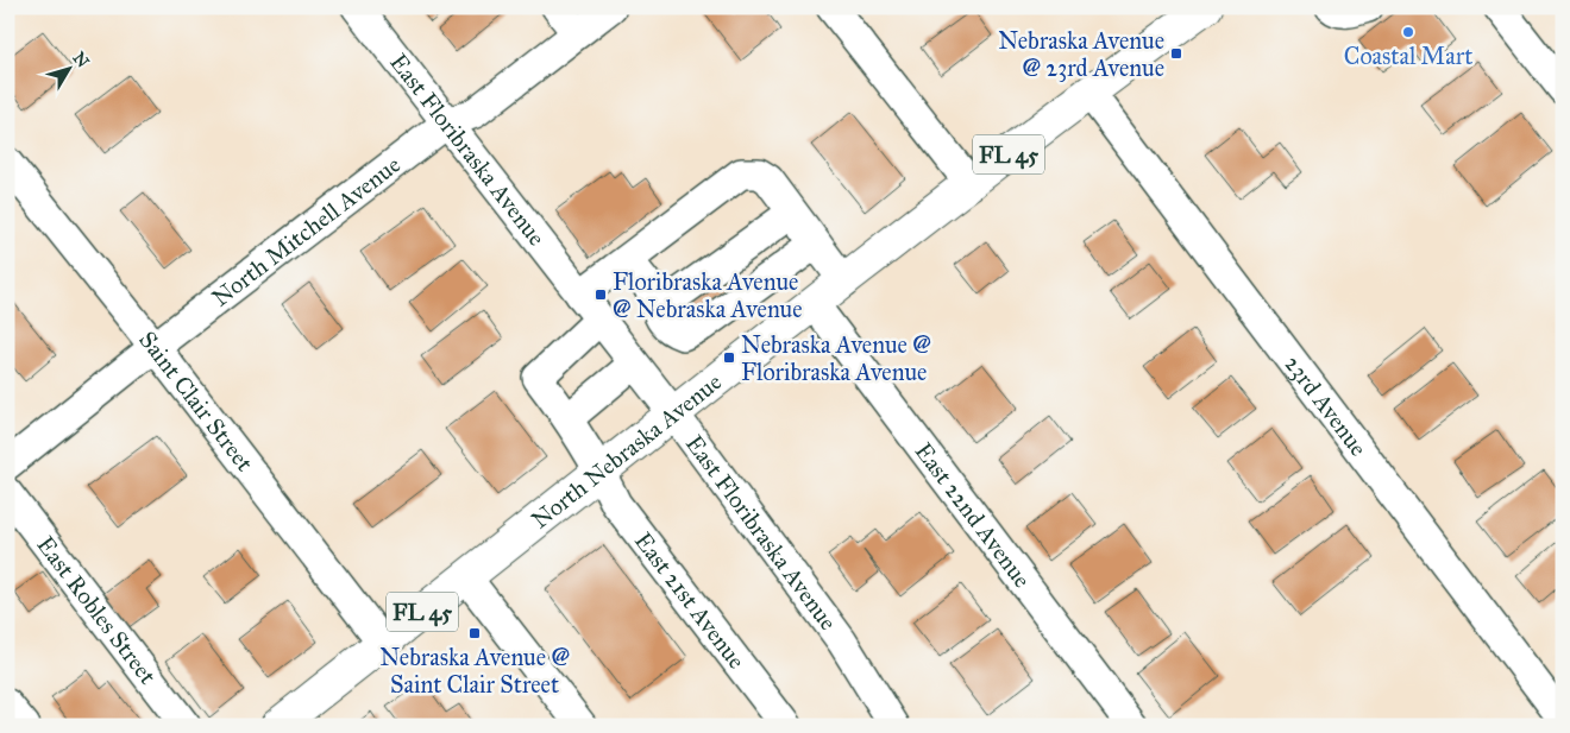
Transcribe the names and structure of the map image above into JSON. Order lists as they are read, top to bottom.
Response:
{
  "streets": {
    "main road": ["FL 45", "North Nebraska Avenue"],
    "street": [
      "East Floribraska Avenue",
      "North Mitchell Avenue",
      "Saint Clair Street",
      "23rd Avenue",
      "East 22nd Avenue",
      "East 21st Avenue",
      "East Robles Street"
    ]
  },
  "crossings": [
    ["East Floribraska Avenue", "North Mitchell Avenue"],
    ["East Floribraska Avenue", "North Nebraska Avenue"],
    ["East Floribraska Avenue", "East 21st Avenue"],
    ["North Mitchell Avenue", "Saint Clair Street"],
    ["Saint Clair Street", "North Nebraska Avenue"],
    ["23rd Avenue", "North Nebraska Avenue"],
    ["North Nebraska Avenue", "East 22nd Avenue"],
    ["North Nebraska Avenue", "East 21st Avenue"]
  ],
  "places": {
    "other": ["Coastal Mart"],
    "transit": [
      "Nebraska Avenue @ 23rd Avenue",
      "Floribraska Avenue @ Nebraska Avenue",
      "Nebraska Avenue @ Floribraska Avenue",
      "Nebraska Avenue @ Saint Clair Street"
    ]
  },
  "north": "top right"
}
